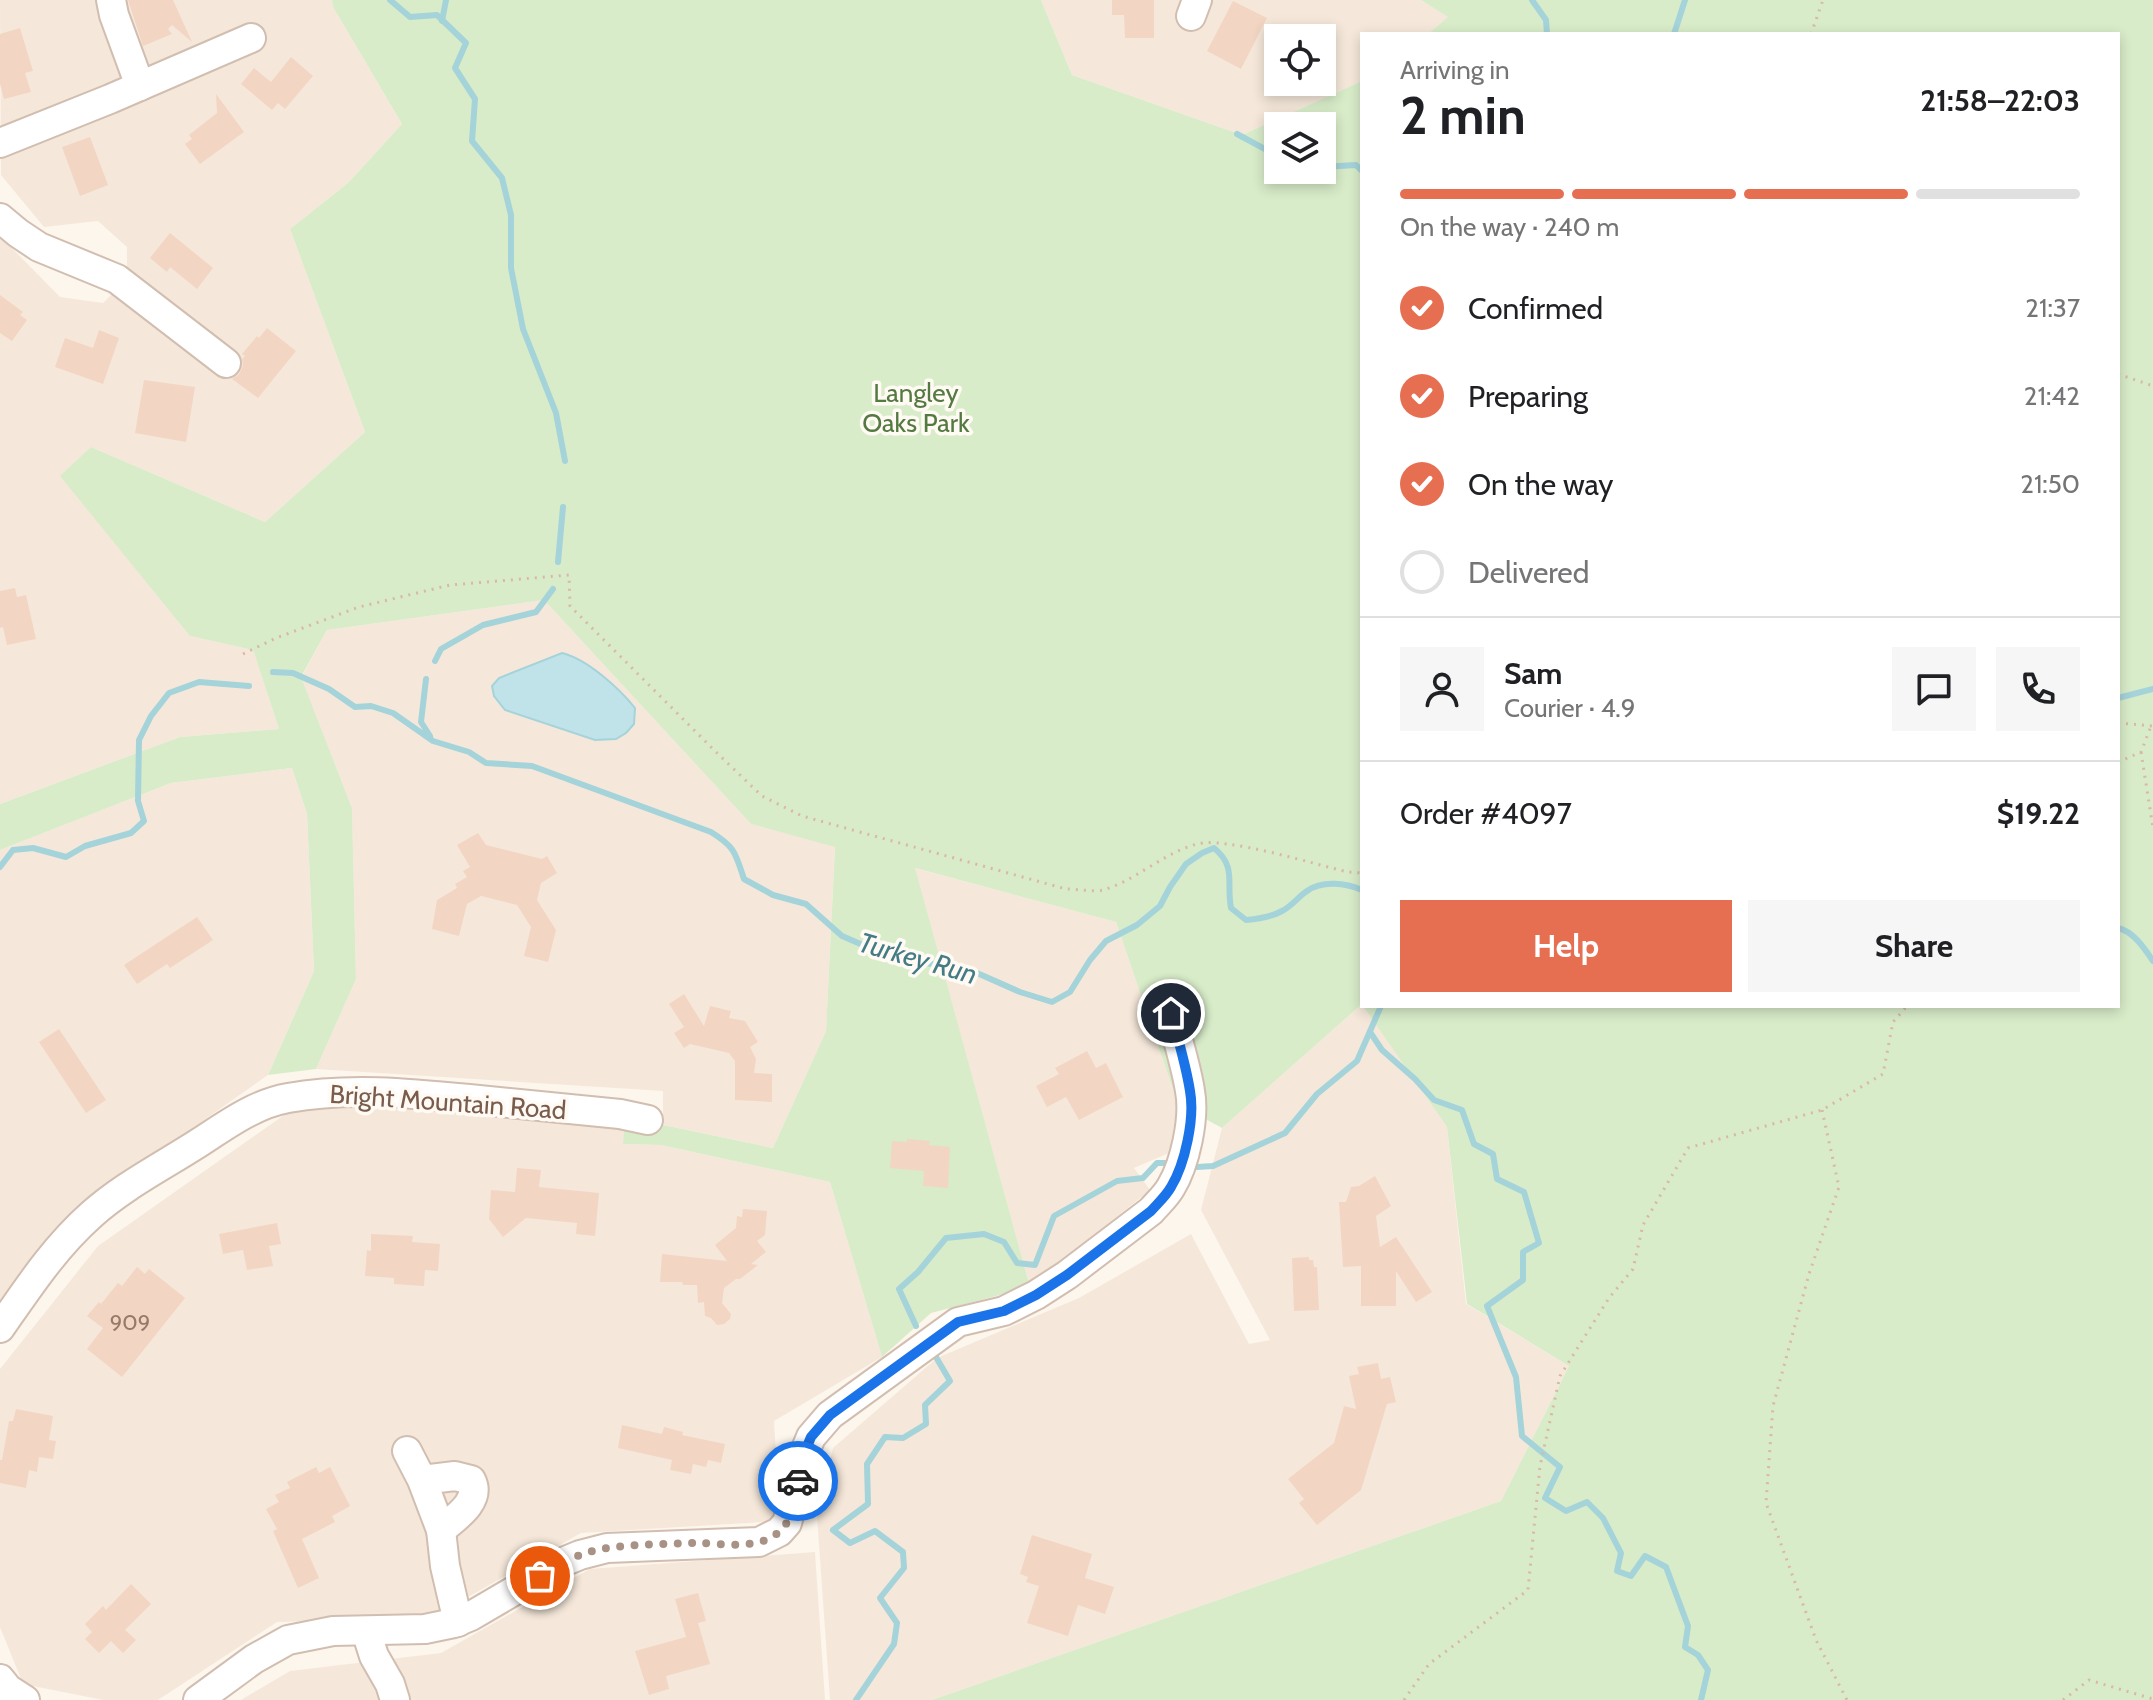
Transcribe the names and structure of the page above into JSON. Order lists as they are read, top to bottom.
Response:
{
  "streets": {
    "street": ["Bright Mountain Road"]
  },
  "water": ["Turkey Run"],
  "parks": ["Langley Oaks Park"],
  "house_numbers": ["909"],
  "page": {
    "heading": ["2 min", "Arriving in", "21:58–22:03"],
    "panel": [
      "Sam",
      "Courier · 4.9",
      "Order #4097",
      "$19.22"
    ],
    "bar": "On the way · 240 m",
    "list": [
      ["Confirmed", "21:37"],
      ["Preparing", "21:42"],
      ["On the way", "21:50"],
      "Delivered"
    ],
    "buttons": ["Help", "Share"]
  }
}
